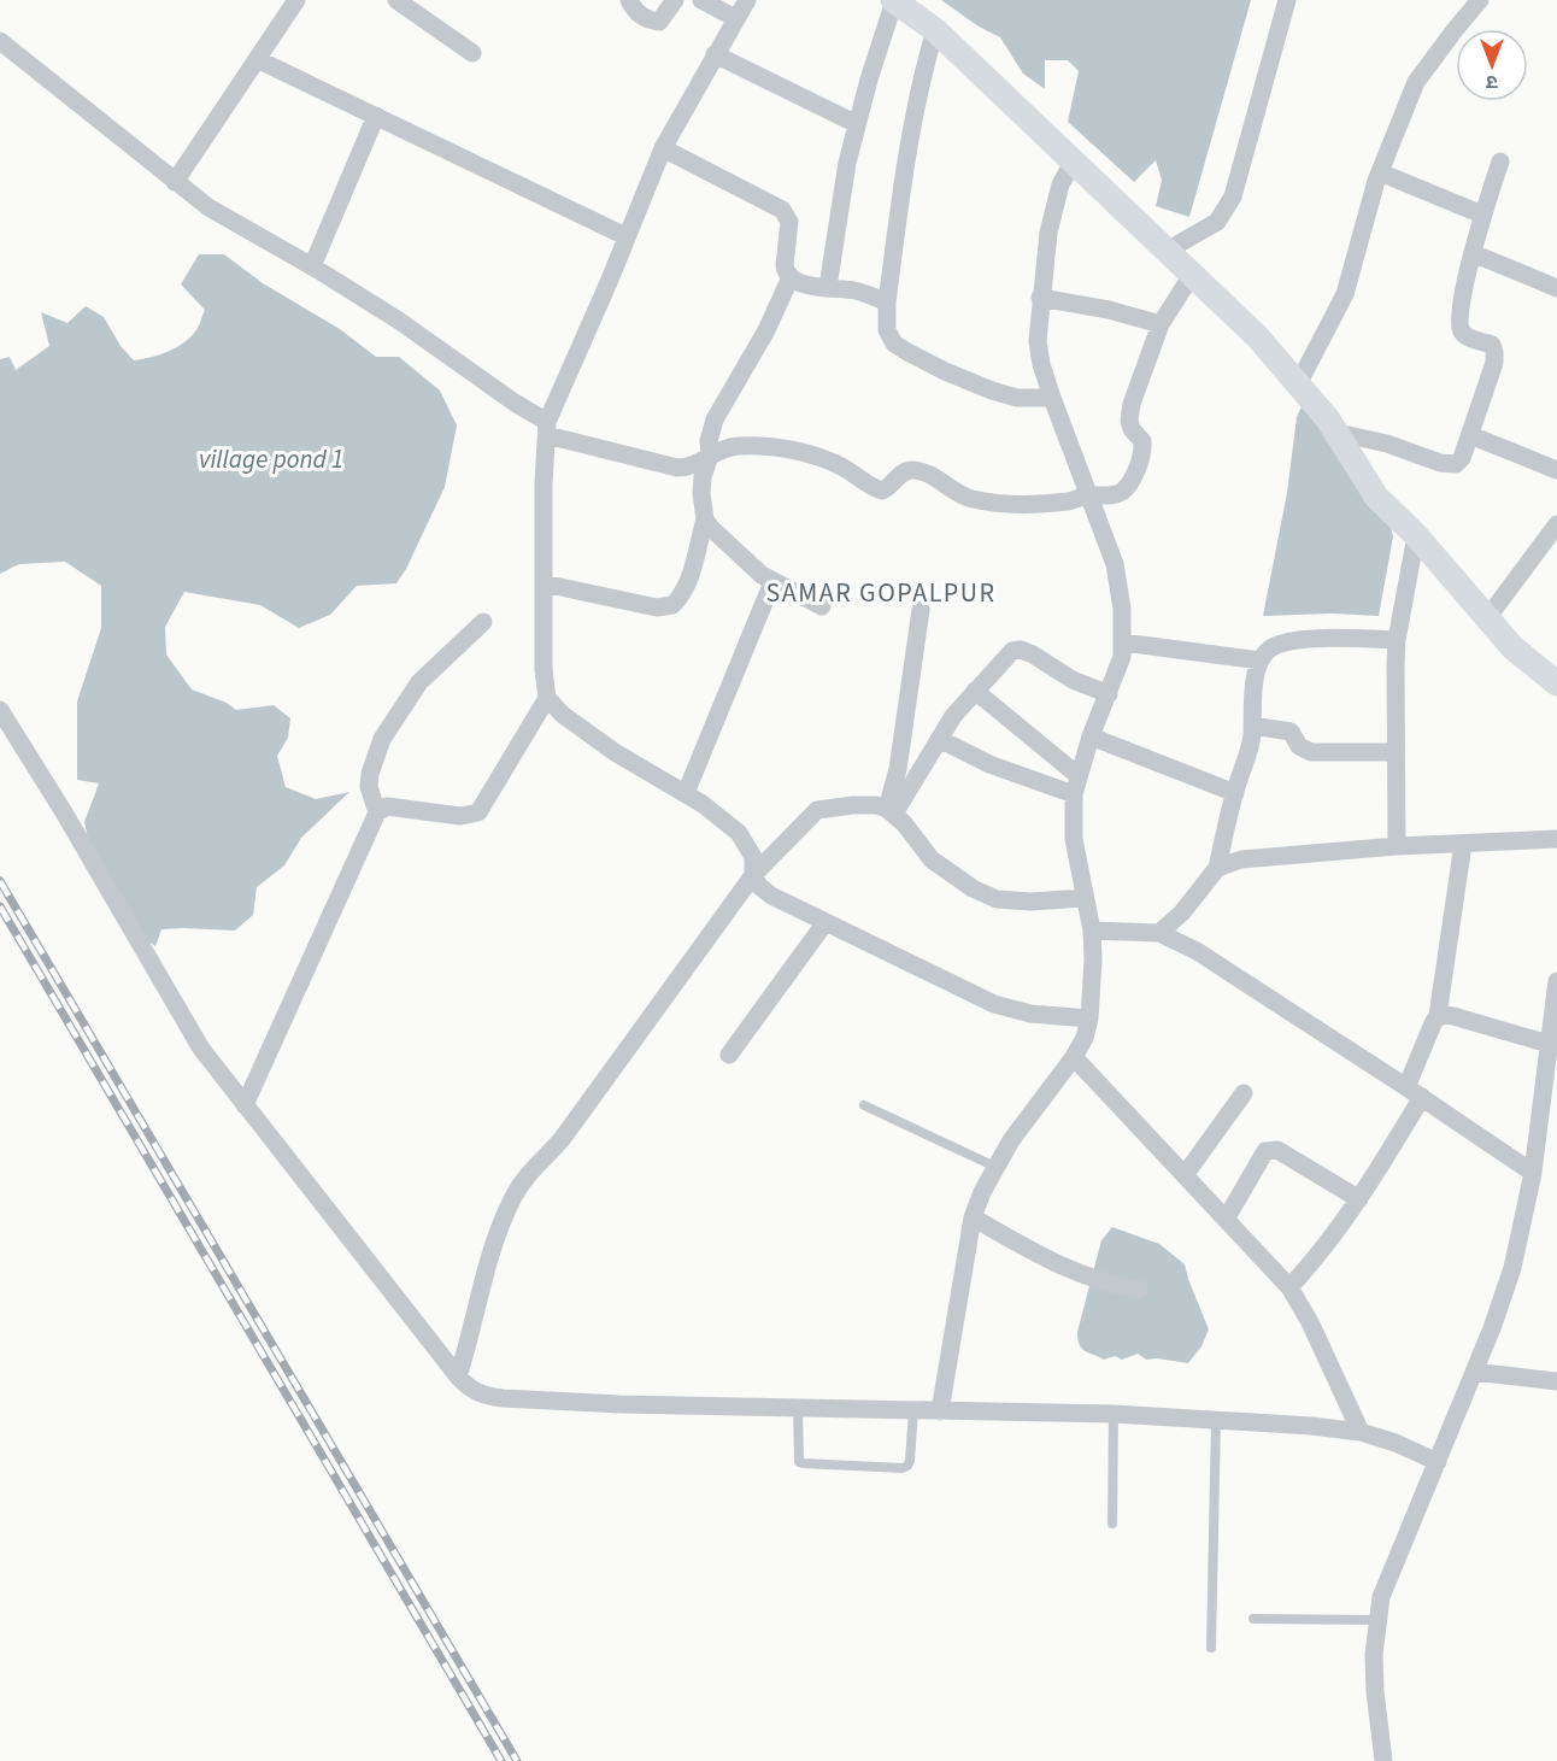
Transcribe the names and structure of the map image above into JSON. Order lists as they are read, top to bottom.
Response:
{
  "districts": ["SAMAR GOPALPUR"],
  "water": ["village pond 1"],
  "north": "bottom"
}
